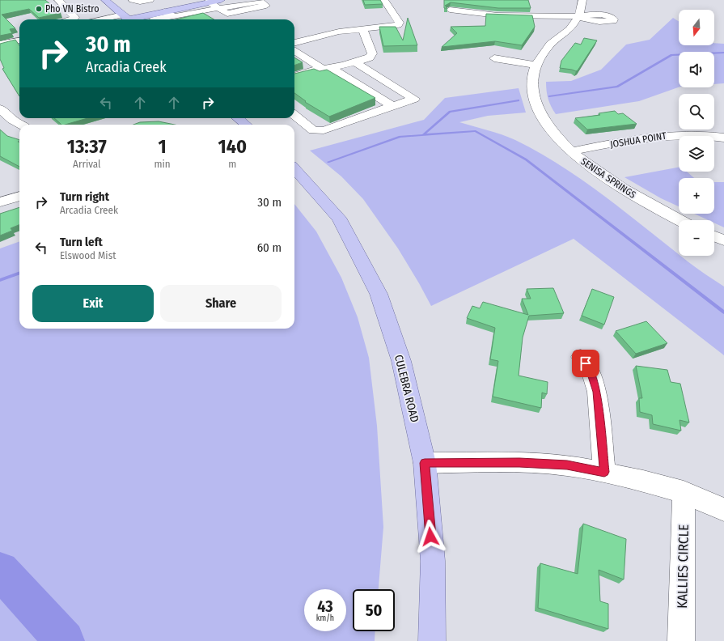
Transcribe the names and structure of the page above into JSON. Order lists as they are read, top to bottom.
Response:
{
  "streets": {
    "main road": ["CULEBRA ROAD"],
    "street": ["JOSHUA POINT", "SENISA SPRINGS", "KALLIES CIRCLE"]
  },
  "crossings": [
    ["JOSHUA POINT", "SENISA SPRINGS"]
  ],
  "places": ["Pho VN Bistro"],
  "north": "bottom",
  "page": {
    "map_buttons": ["+", "−"],
    "turn": ["30 m", "Arcadia Creek"],
    "eta": [
      "13:37",
      "Arrival",
      "1",
      "min",
      "140",
      "m"
    ],
    "list": [
      {
        "name": "Turn right",
        "note": "Arcadia Creek",
        "value": "30 m"
      },
      {
        "name": "Turn left",
        "note": "Elswood Mist",
        "value": "60 m"
      }
    ],
    "buttons": ["Exit", "Share"],
    "speed": "43 km/h",
    "limit": "50"
  }
}
